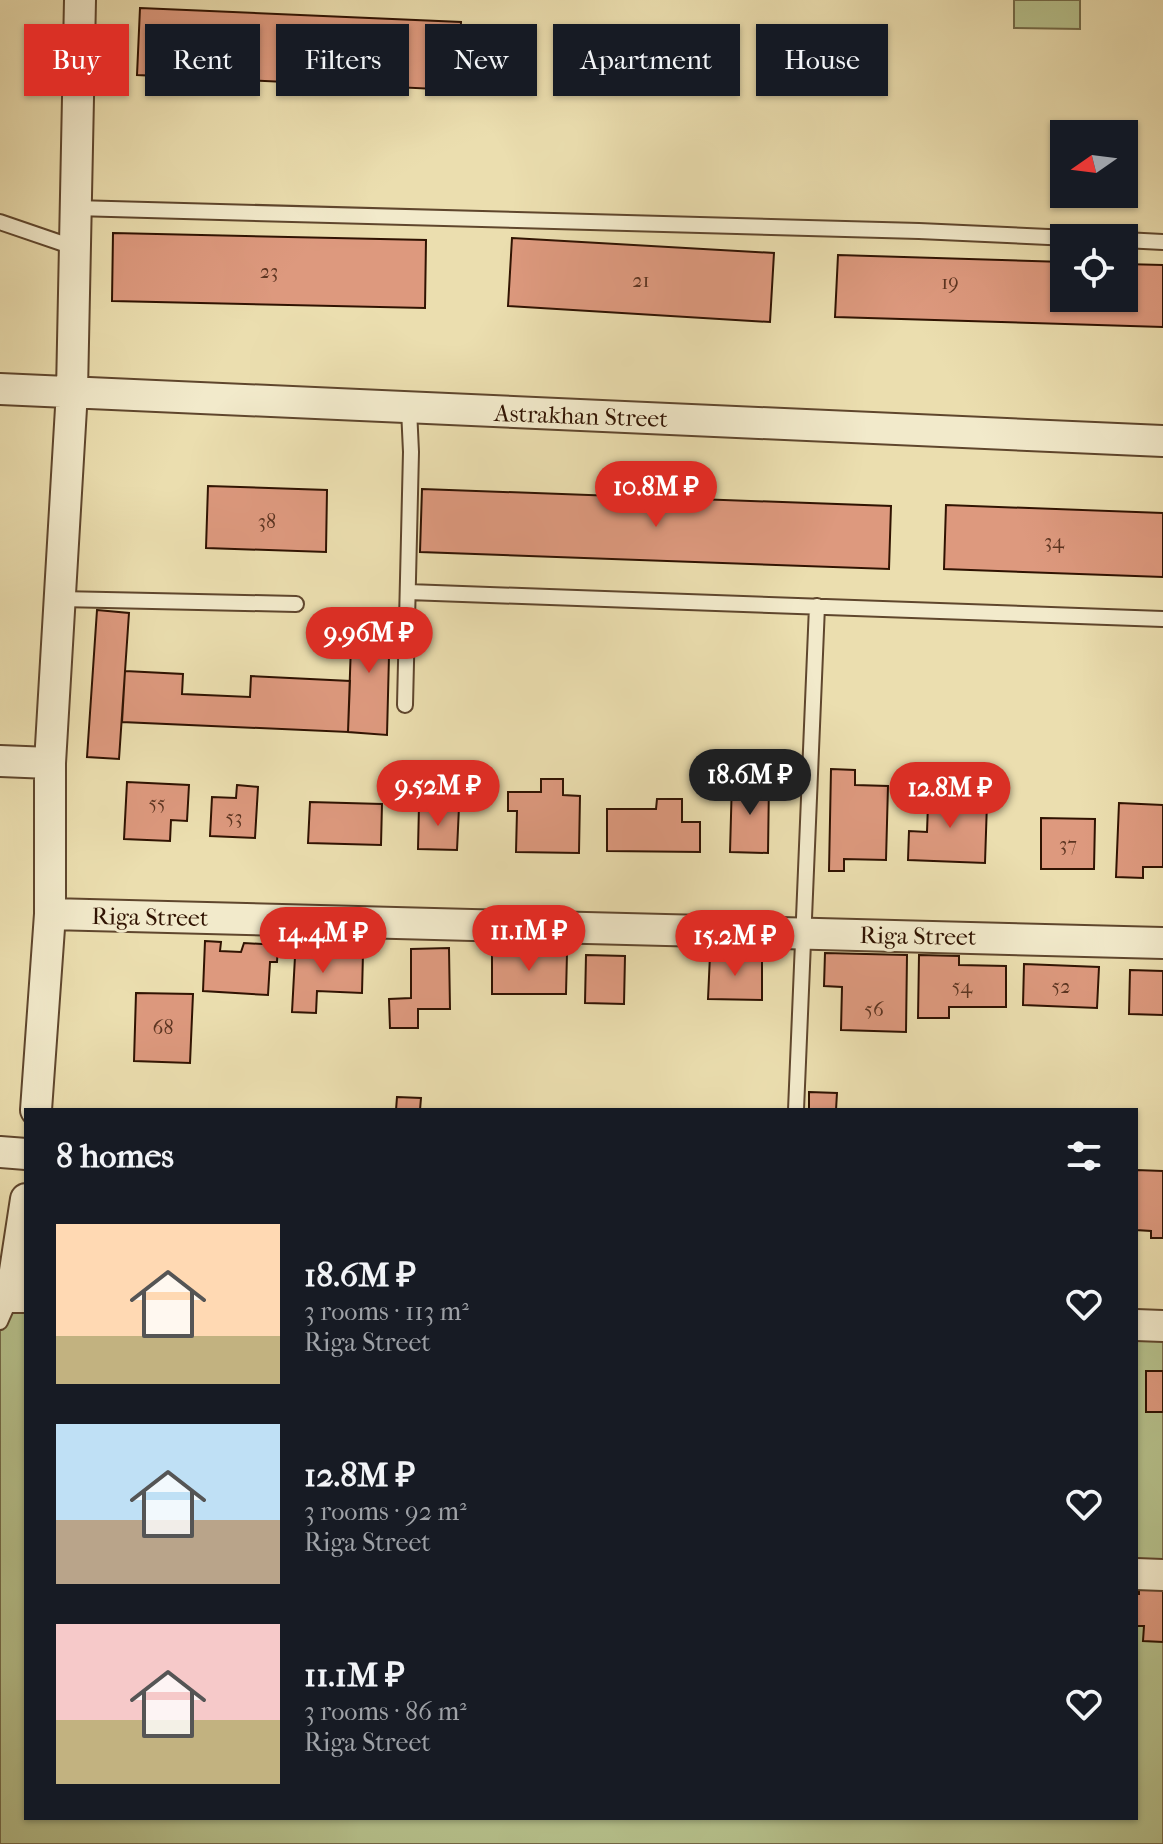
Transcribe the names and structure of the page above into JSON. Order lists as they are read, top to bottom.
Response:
{
  "streets": {
    "street": ["Astrakhan Street", "Riga Street"]
  },
  "house_numbers": [
    "23",
    "21",
    "19",
    "38",
    "34",
    "55",
    "53",
    "37",
    "54",
    "52",
    "56",
    "68"
  ],
  "north": "left",
  "page": {
    "chip": [
      "Buy",
      "Rent",
      "Filters",
      "New",
      "Apartment",
      "House"
    ],
    "price": [
      "10.8M ₽",
      "9.96M ₽",
      "18.6M ₽",
      "9.52M ₽",
      "12.8M ₽",
      "11.1M ₽",
      "14.4M ₽",
      "15.2M ₽"
    ],
    "heading": "8 homes",
    "list": [
      {
        "name": "18.6M ₽",
        "note": "3 rooms · 113 m² · Riga Street"
      },
      {
        "name": "12.8M ₽",
        "note": "3 rooms · 92 m² · Riga Street"
      },
      {
        "name": "11.1M ₽",
        "note": "3 rooms · 86 m² · Riga Street"
      }
    ]
  }
}
